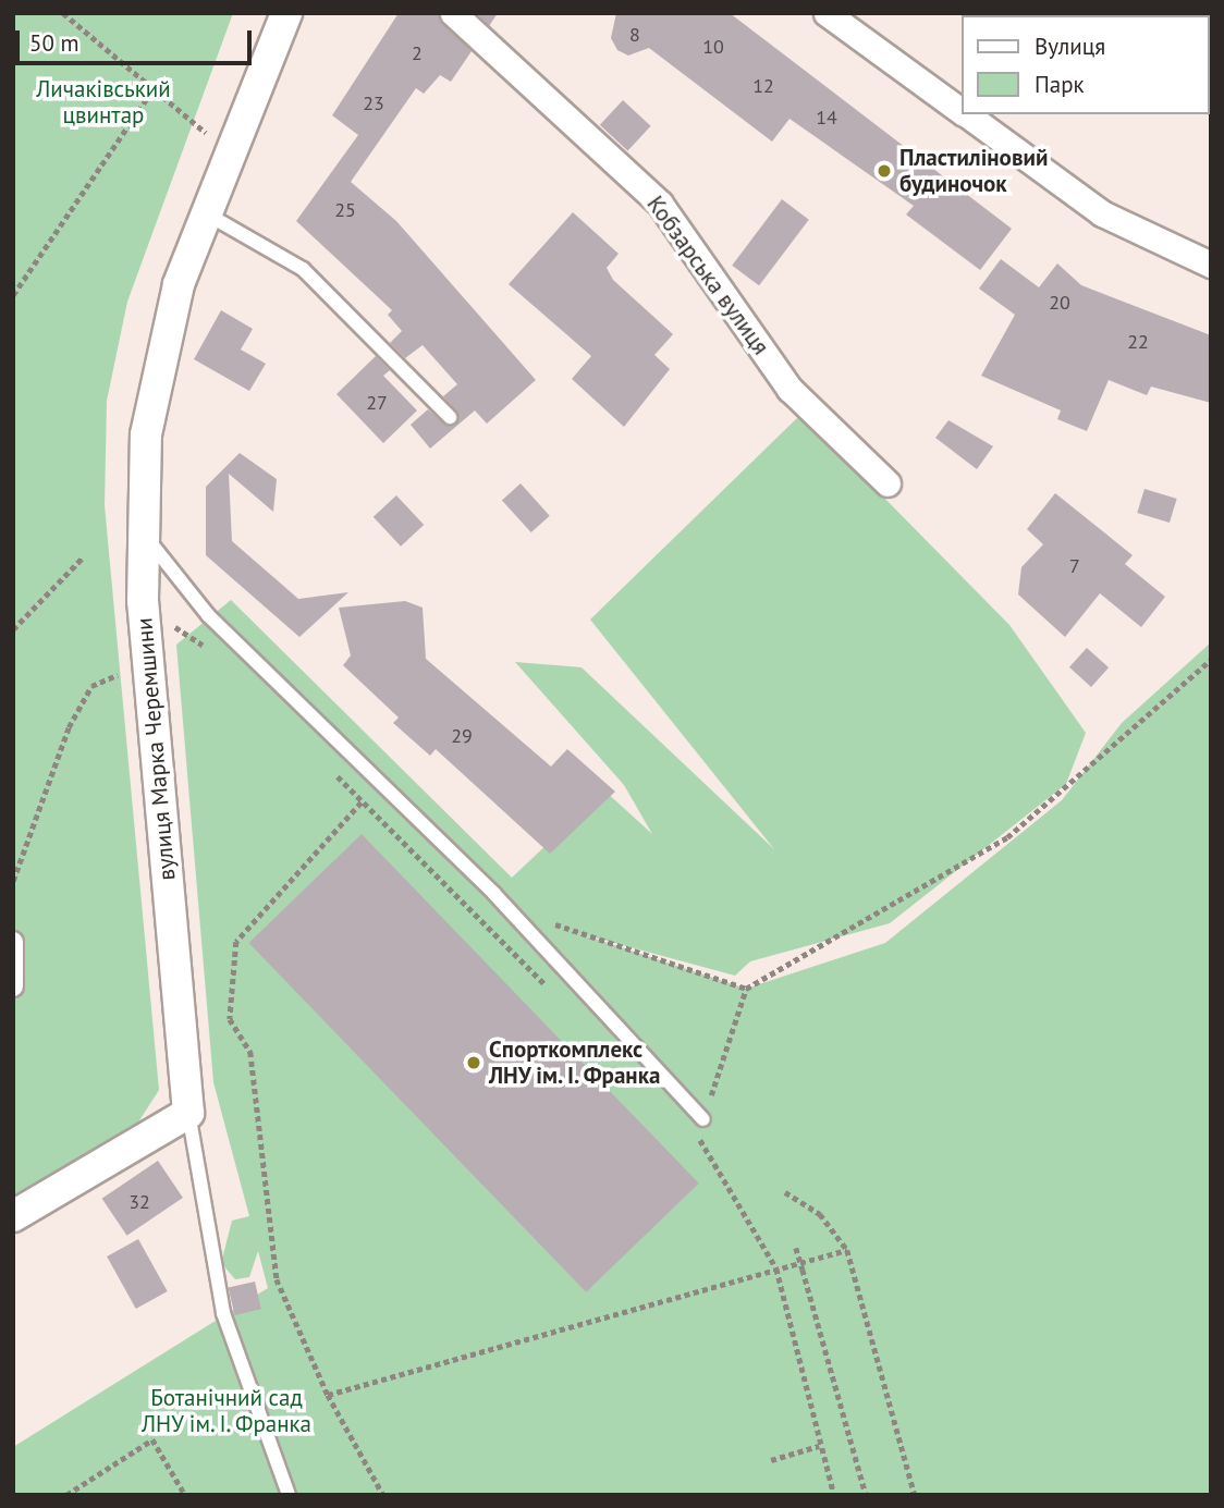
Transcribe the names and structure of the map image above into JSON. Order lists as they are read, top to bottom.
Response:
{
  "streets": {
    "street": ["Кобзарська вулиця", "вулиця Марка Черемшини"]
  },
  "parks": ["Личаківський цвинтар", "Ботанічний сад ЛНУ ім. І. Франка"],
  "places": ["Пластиліновий будиночок", "Спорткомплекс ЛНУ ім. І. Франка"],
  "house_numbers": [
    "8",
    "10",
    "2",
    "12",
    "23",
    "14",
    "25",
    "20",
    "22",
    "27",
    "7",
    "29",
    "32"
  ],
  "legend": ["Вулиця", "Парк"],
  "scale_bar": "50 m"
}
